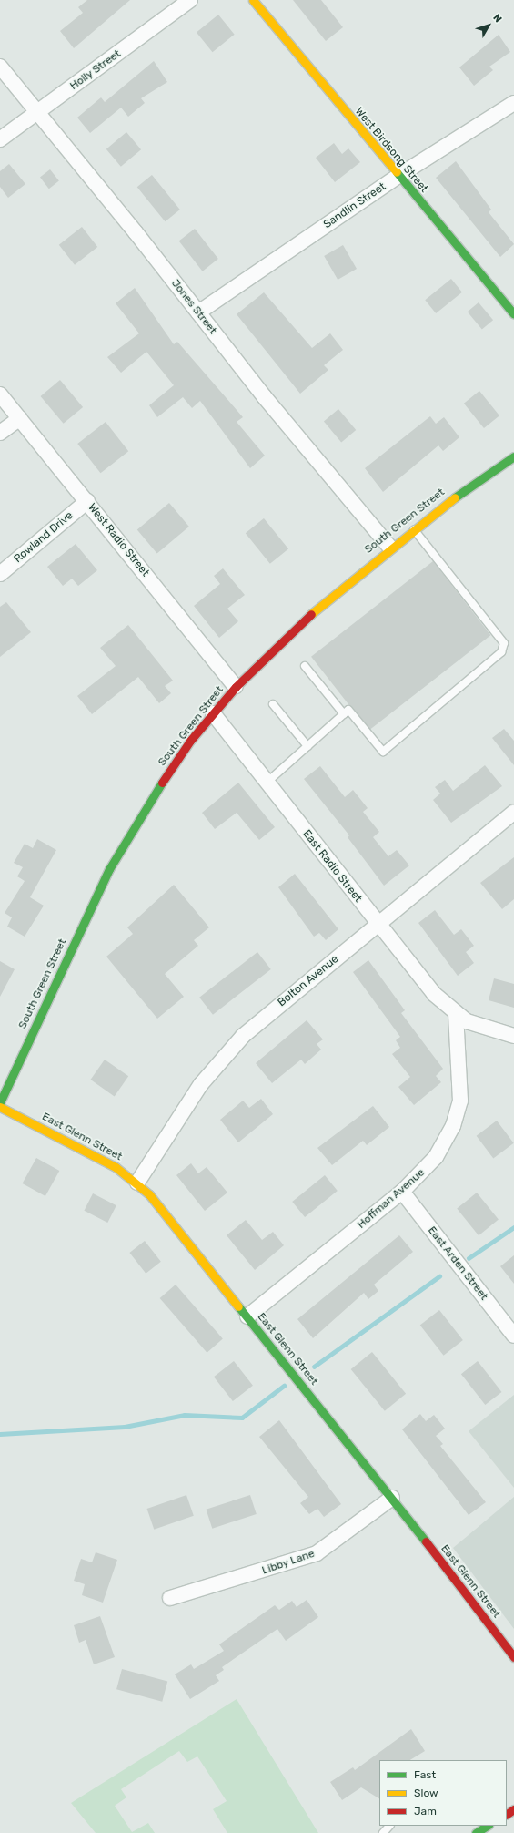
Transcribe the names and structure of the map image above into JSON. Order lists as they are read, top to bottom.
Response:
{
  "streets": {
    "street": [
      "Holly Street",
      "West Birdsong Street",
      "Sandlin Street",
      "Jones Street",
      "South Green Street",
      "Rowland Drive",
      "West Radio Street",
      "East Radio Street",
      "Bolton Avenue",
      "East Glenn Street",
      "Hoffman Avenue",
      "East Arden Street",
      "Libby Lane"
    ]
  },
  "crossings": [
    ["Holly Street", "Jones Street"],
    ["West Birdsong Street", "Sandlin Street"],
    ["Sandlin Street", "Jones Street"],
    ["Jones Street", "South Green Street"],
    ["South Green Street", "West Radio Street"],
    ["South Green Street", "East Radio Street"],
    ["Rowland Drive", "West Radio Street"],
    ["East Radio Street", "Bolton Avenue"],
    ["East Radio Street", "Hoffman Avenue"],
    ["Bolton Avenue", "East Glenn Street"],
    ["East Glenn Street", "Hoffman Avenue"],
    ["East Glenn Street", "Libby Lane"],
    ["Hoffman Avenue", "East Arden Street"]
  ],
  "legend": ["Fast", "Slow", "Jam"],
  "north": "top right"
}
